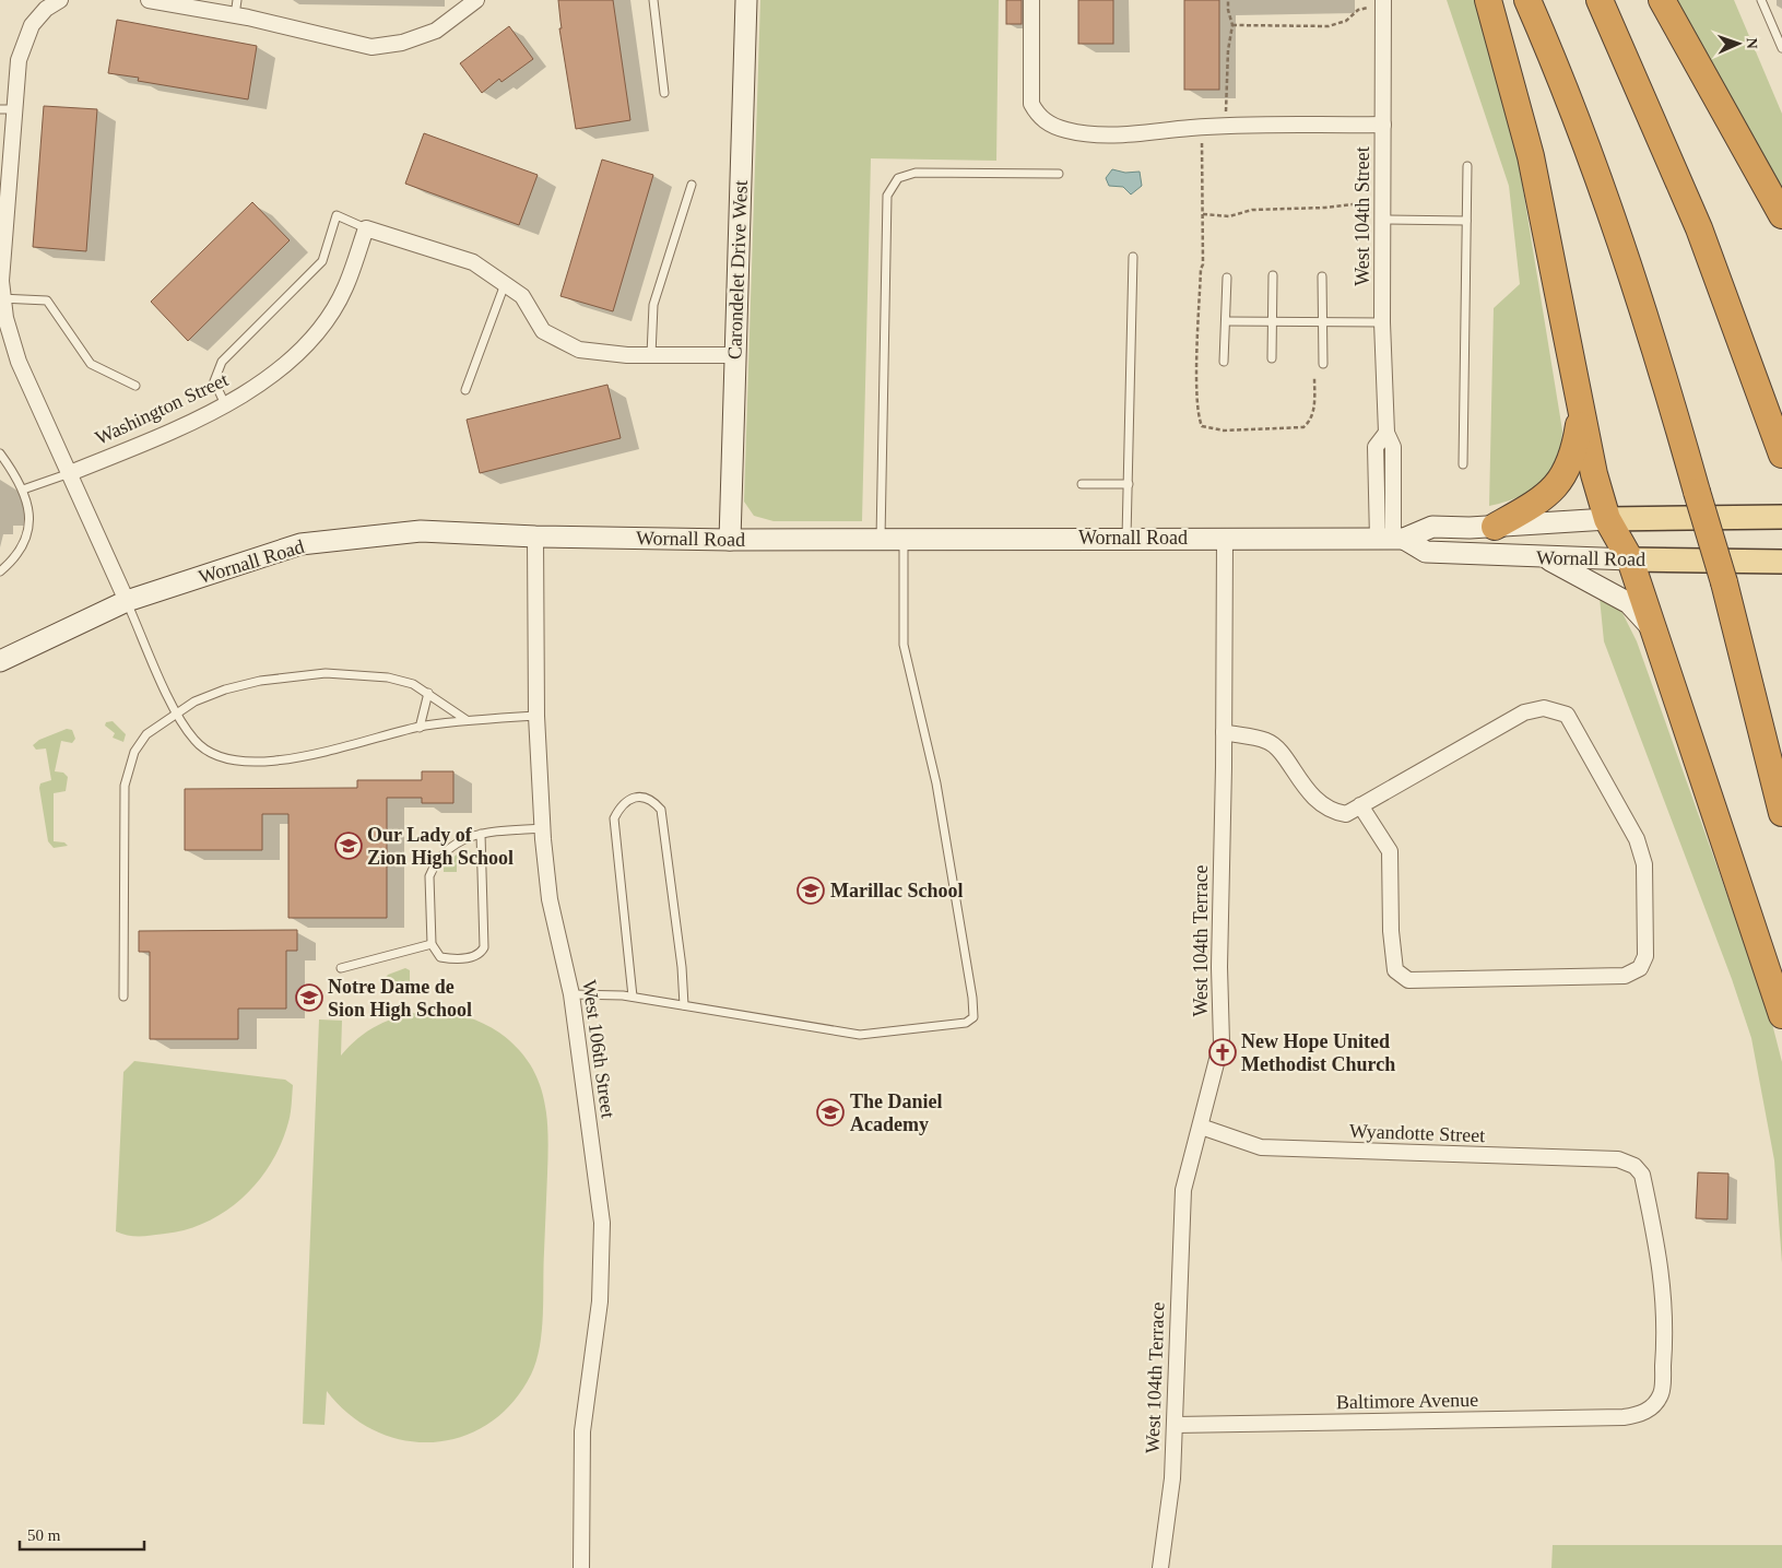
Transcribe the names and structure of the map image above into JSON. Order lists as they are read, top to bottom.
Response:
{
  "streets": {
    "main road": ["Carondelet Drive West", "Wornall Road"],
    "street": [
      "West 104th Street",
      "Washington Street",
      "West 104th Terrace",
      "West 106th Street",
      "Wyandotte Street",
      "Baltimore Avenue"
    ]
  },
  "crossings": [
    ["West 104th Street", "Wornall Road"],
    ["Carondelet Drive West", "Wornall Road"],
    ["Wornall Road", "West 104th Terrace"],
    ["Wornall Road", "West 106th Street"],
    ["West 104th Terrace", "Wyandotte Street"],
    ["West 104th Terrace", "Baltimore Avenue"],
    ["Wyandotte Street", "Baltimore Avenue"]
  ],
  "places": {
    "school or university": [
      "Our Lady of Zion High School",
      "Marillac School",
      "Notre Dame de Sion High School",
      "The Daniel Academy"
    ],
    "church": ["New Hope United Methodist Church"]
  },
  "scale_bar": "50 m",
  "north": "right"
}
